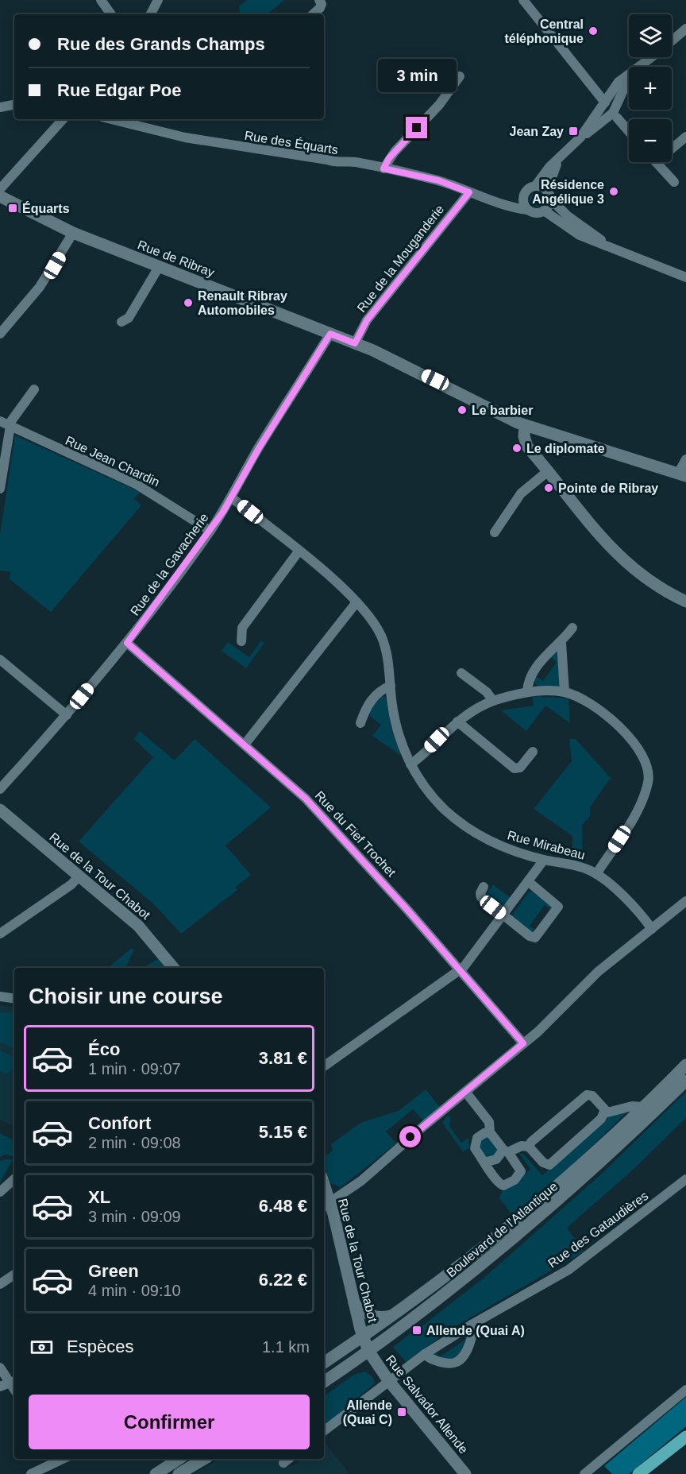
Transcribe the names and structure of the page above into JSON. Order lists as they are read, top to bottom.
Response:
{
  "streets": {
    "street": [
      "Rue des Équarts",
      "Rue de Ribray",
      "Rue de la Mouganderie",
      "Rue Jean Chardin",
      "Rue de la Gavacherie",
      "Rue du Fief Trochet",
      "Rue Mirabeau",
      "Rue de la Tour Chabot",
      "Boulevard de l'Atlantique",
      "Rue des Gataudières",
      "Rue Salvador Allende"
    ]
  },
  "crossings": [
    ["Rue des Équarts", "Rue de la Mouganderie"],
    ["Rue de Ribray", "Rue de la Mouganderie"],
    ["Rue de Ribray", "Rue de la Gavacherie"],
    ["Rue Jean Chardin", "Rue de la Gavacherie"],
    ["Rue de la Gavacherie", "Rue du Fief Trochet"],
    ["Rue de la Gavacherie", "Rue Mirabeau"],
    ["Rue de la Tour Chabot", "Boulevard de l'Atlantique"],
    ["Rue de la Tour Chabot", "Rue Salvador Allende"],
    ["Boulevard de l'Atlantique", "Rue Salvador Allende"],
    ["Rue des Gataudières", "Rue Salvador Allende"]
  ],
  "places": {
    "other": [
      "Central téléphonique",
      "Résidence Angélique 3",
      "Renault Ribray Automobiles",
      "Le barbier",
      "Le diplomate",
      "Pointe de Ribray"
    ],
    "transit": [
      "Jean Zay",
      "Équarts",
      "Allende (Quai A)",
      "Allende (Quai C)"
    ]
  },
  "page": {
    "map_buttons": ["+", "−"],
    "banner": ["Rue des Grands Champs", "Rue Edgar Poe"],
    "bubble": "3 min",
    "heading": "Choisir une course",
    "list": [
      {
        "name": "Éco",
        "note": "1 min · 09:07",
        "value": "3.81 €"
      },
      {
        "name": "Confort",
        "note": "2 min · 09:08",
        "value": "5.15 €"
      },
      {
        "name": "XL",
        "note": "3 min · 09:09",
        "value": "6.48 €"
      },
      {
        "name": "Green",
        "note": "4 min · 09:10",
        "value": "6.22 €"
      }
    ],
    "pay": ["Espèces", "1.1 km"],
    "buttons": "Confirmer"
  }
}
